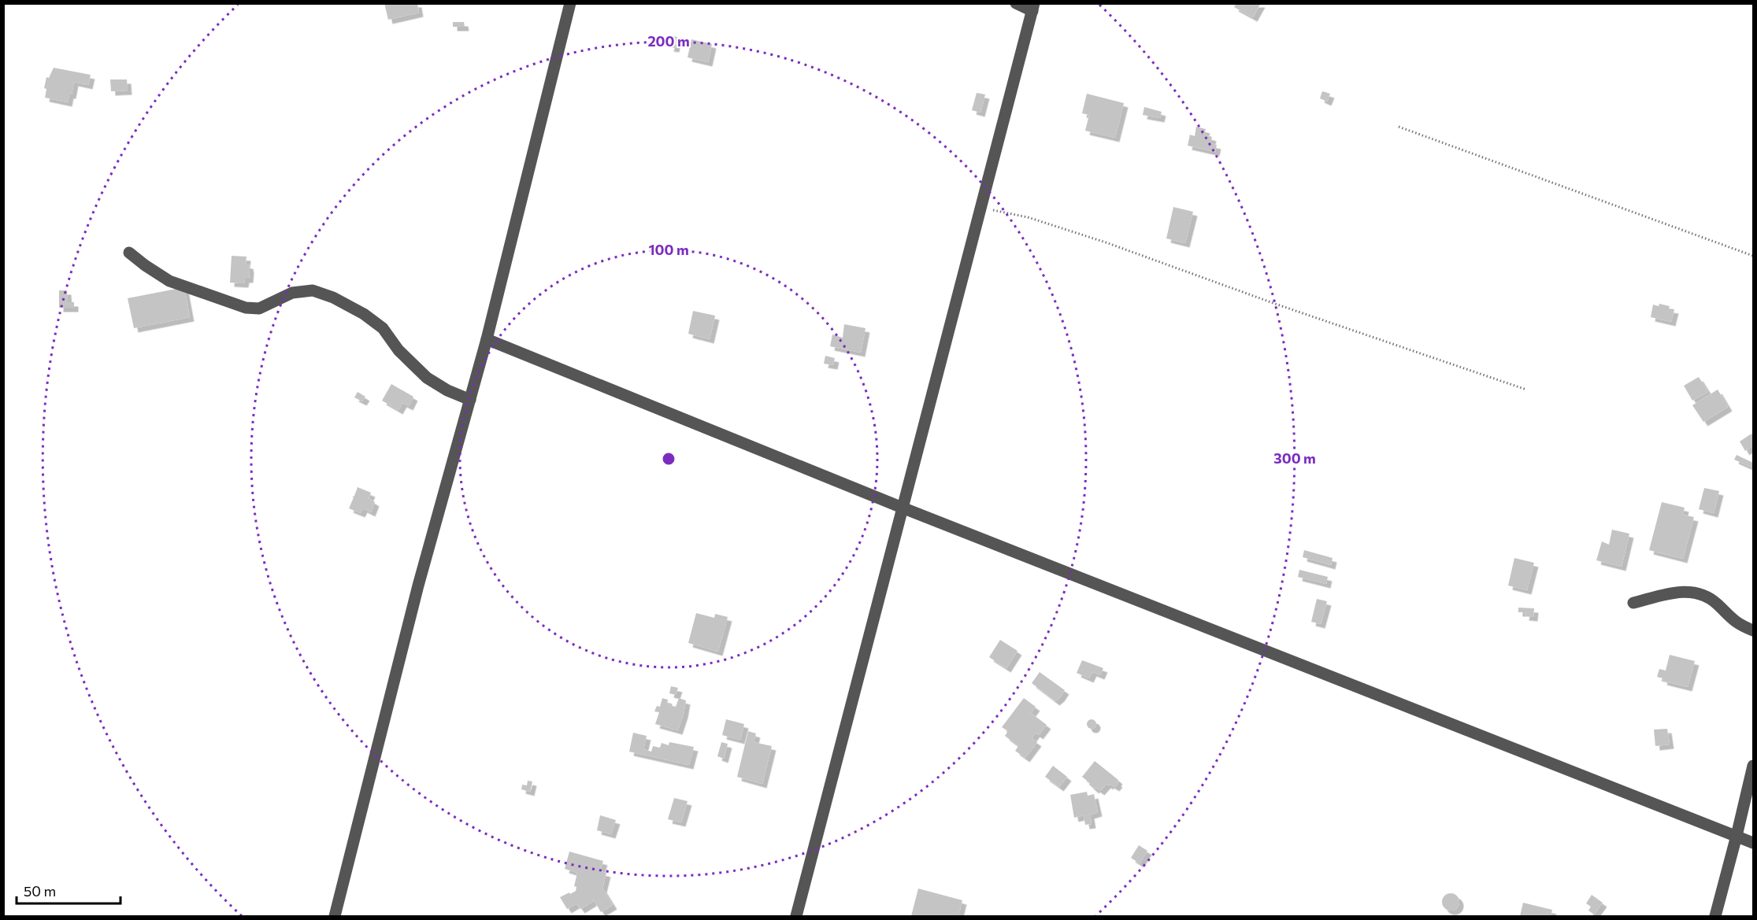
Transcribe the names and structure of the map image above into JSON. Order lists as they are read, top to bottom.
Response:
{
  "scale_bar": "50 m",
  "rings": ["200 m", "100 m", "300 m"]
}
